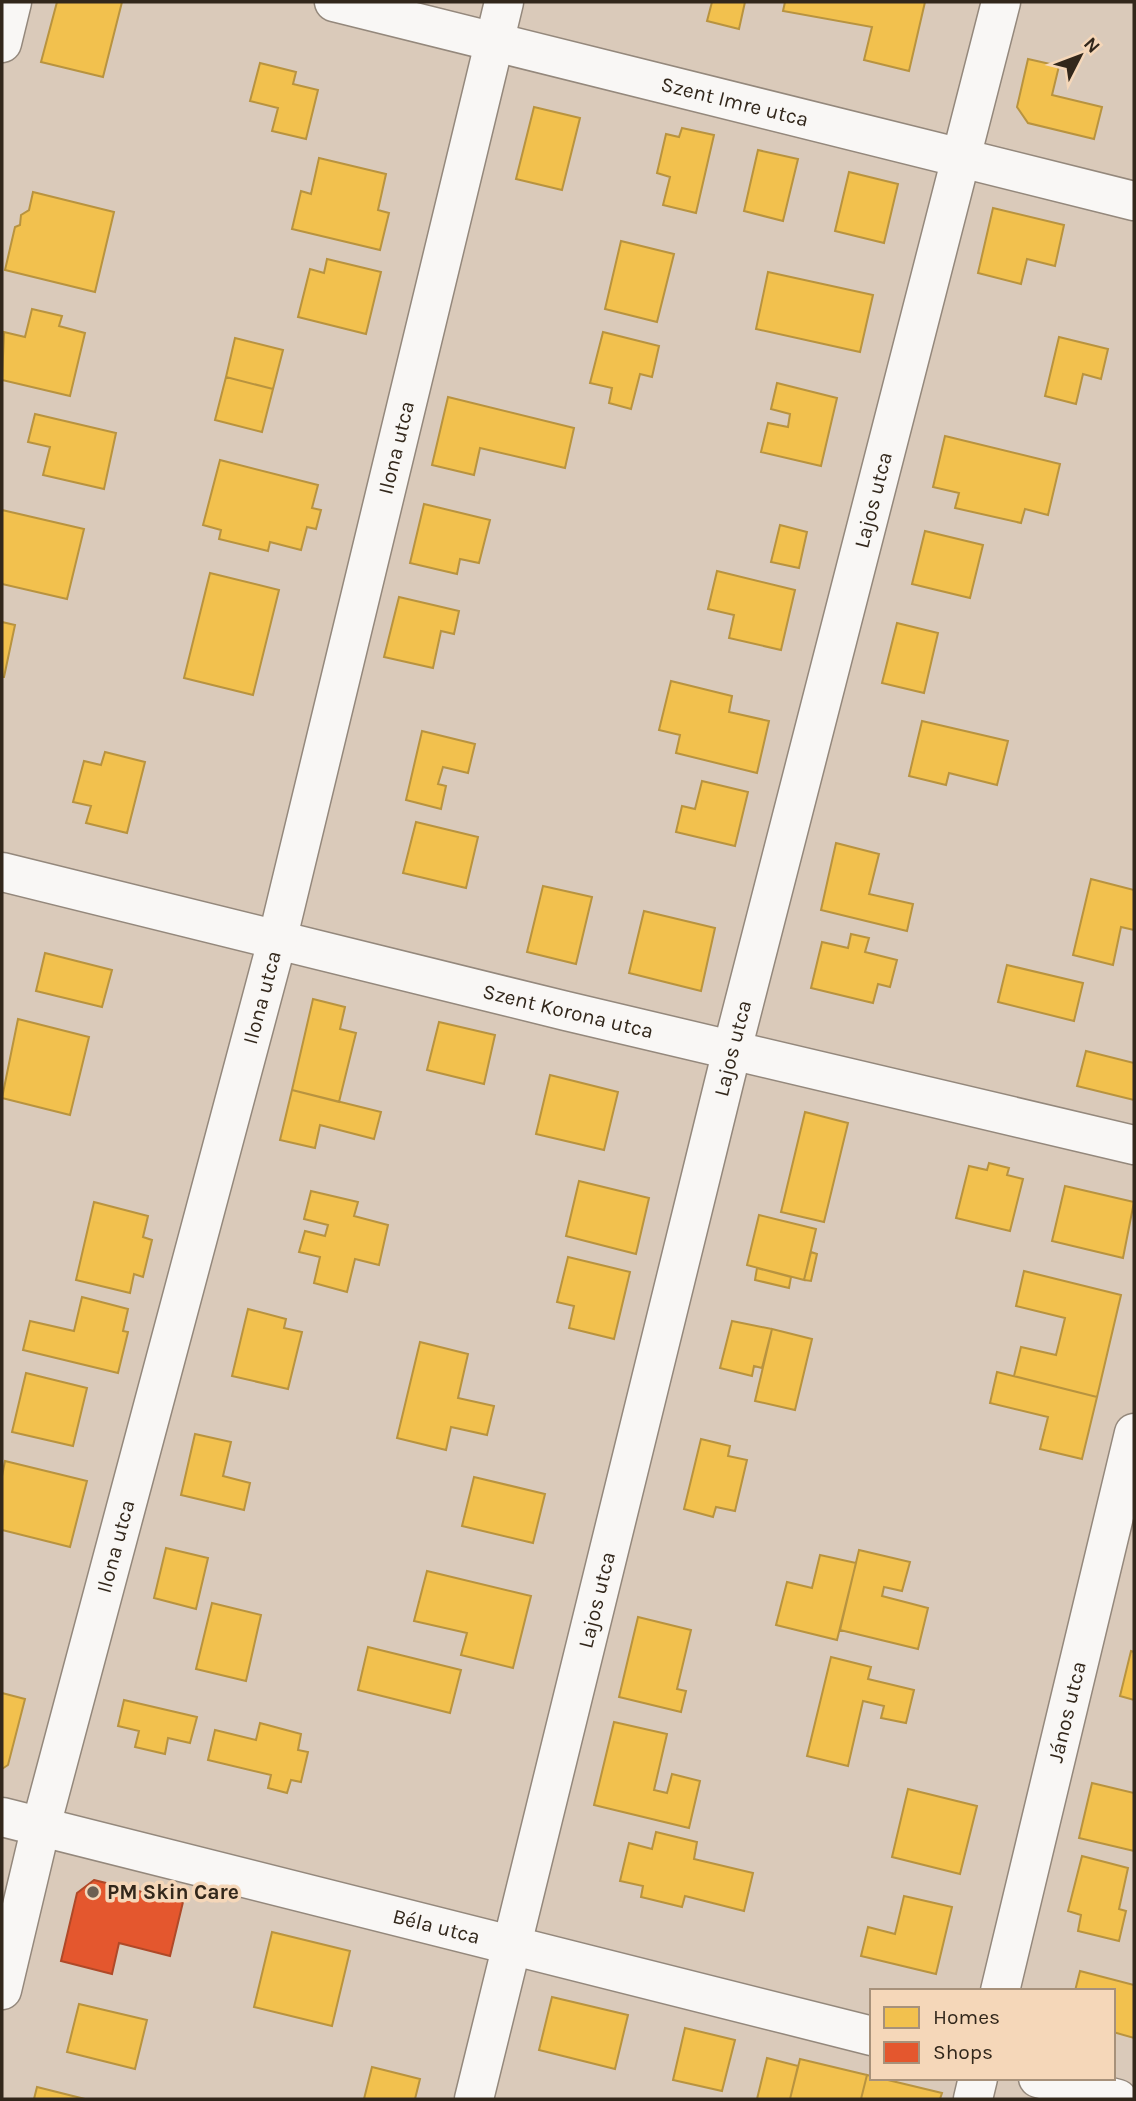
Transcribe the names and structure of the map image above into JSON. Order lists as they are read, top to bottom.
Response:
{
  "streets": {
    "street": [
      "Szent Imre utca",
      "Ilona utca",
      "Lajos utca",
      "Szent Korona utca",
      "János utca",
      "Béla utca"
    ]
  },
  "crossings": [
    ["Szent Imre utca", "Ilona utca"],
    ["Szent Imre utca", "Lajos utca"],
    ["Ilona utca", "Szent Korona utca"],
    ["Ilona utca", "Béla utca"],
    ["Lajos utca", "Szent Korona utca"],
    ["Lajos utca", "Béla utca"]
  ],
  "places": ["PM Skin Care"],
  "legend": ["Homes", "Shops"],
  "north": "top right"
}
